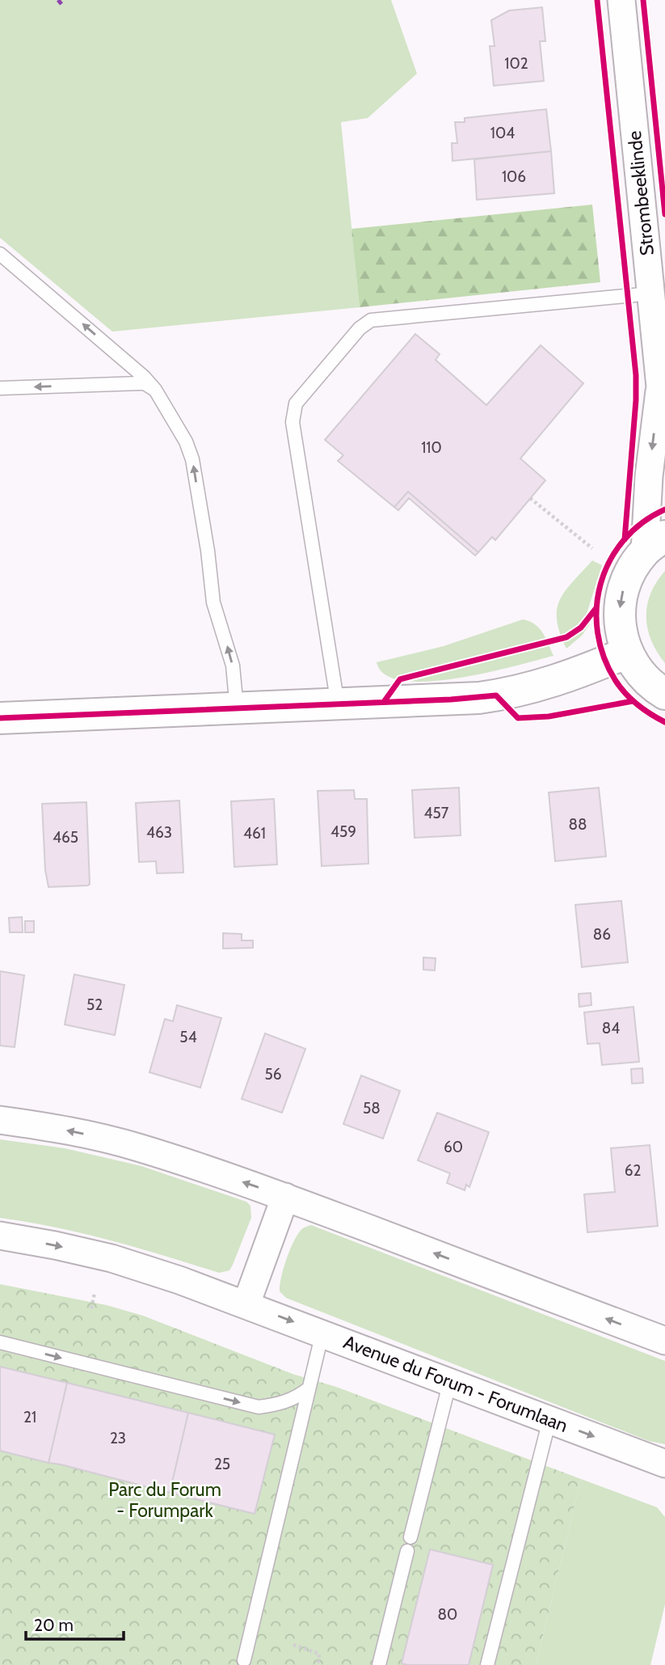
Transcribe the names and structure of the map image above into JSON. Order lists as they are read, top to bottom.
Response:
{
  "streets": {
    "street": ["Strombeeklinde", "Avenue du Forum - Forumlaan"]
  },
  "parks": ["Parc du Forum - Forumpark"],
  "house_numbers": [
    "102",
    "104",
    "106",
    "110",
    "457",
    "88",
    "459",
    "463",
    "461",
    "465",
    "86",
    "52",
    "84",
    "54",
    "56",
    "58",
    "60",
    "62",
    "21",
    "23",
    "25",
    "80"
  ],
  "scale_bar": "20 m"
}
